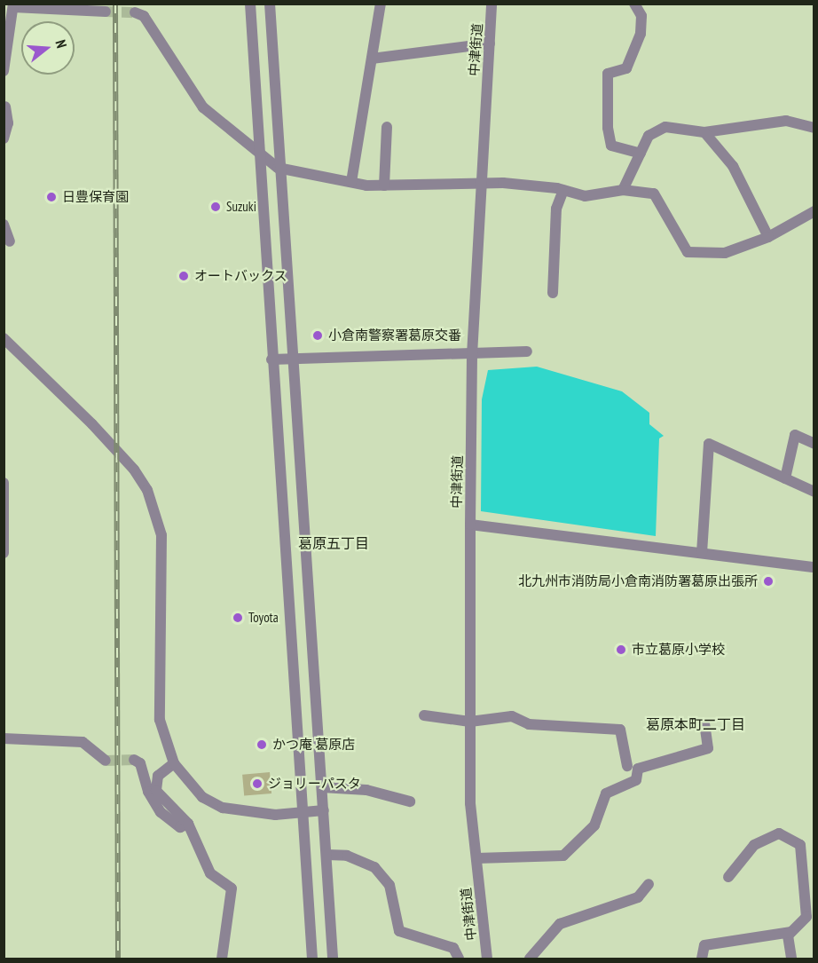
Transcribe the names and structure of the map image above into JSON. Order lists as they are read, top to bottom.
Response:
{
  "streets": {
    "street": ["中津街道"]
  },
  "districts": ["葛原五丁目", "葛原本町二丁目"],
  "places": [
    "日豊保育園",
    "Suzuki",
    "オートバックス",
    "小倉南警察署葛原交番",
    "北九州市消防局小倉南消防署葛原出張所",
    "Toyota",
    "市立葛原小学校",
    "かつ庵 葛原店",
    "ジョリーパスタ"
  ],
  "north": "right"
}
